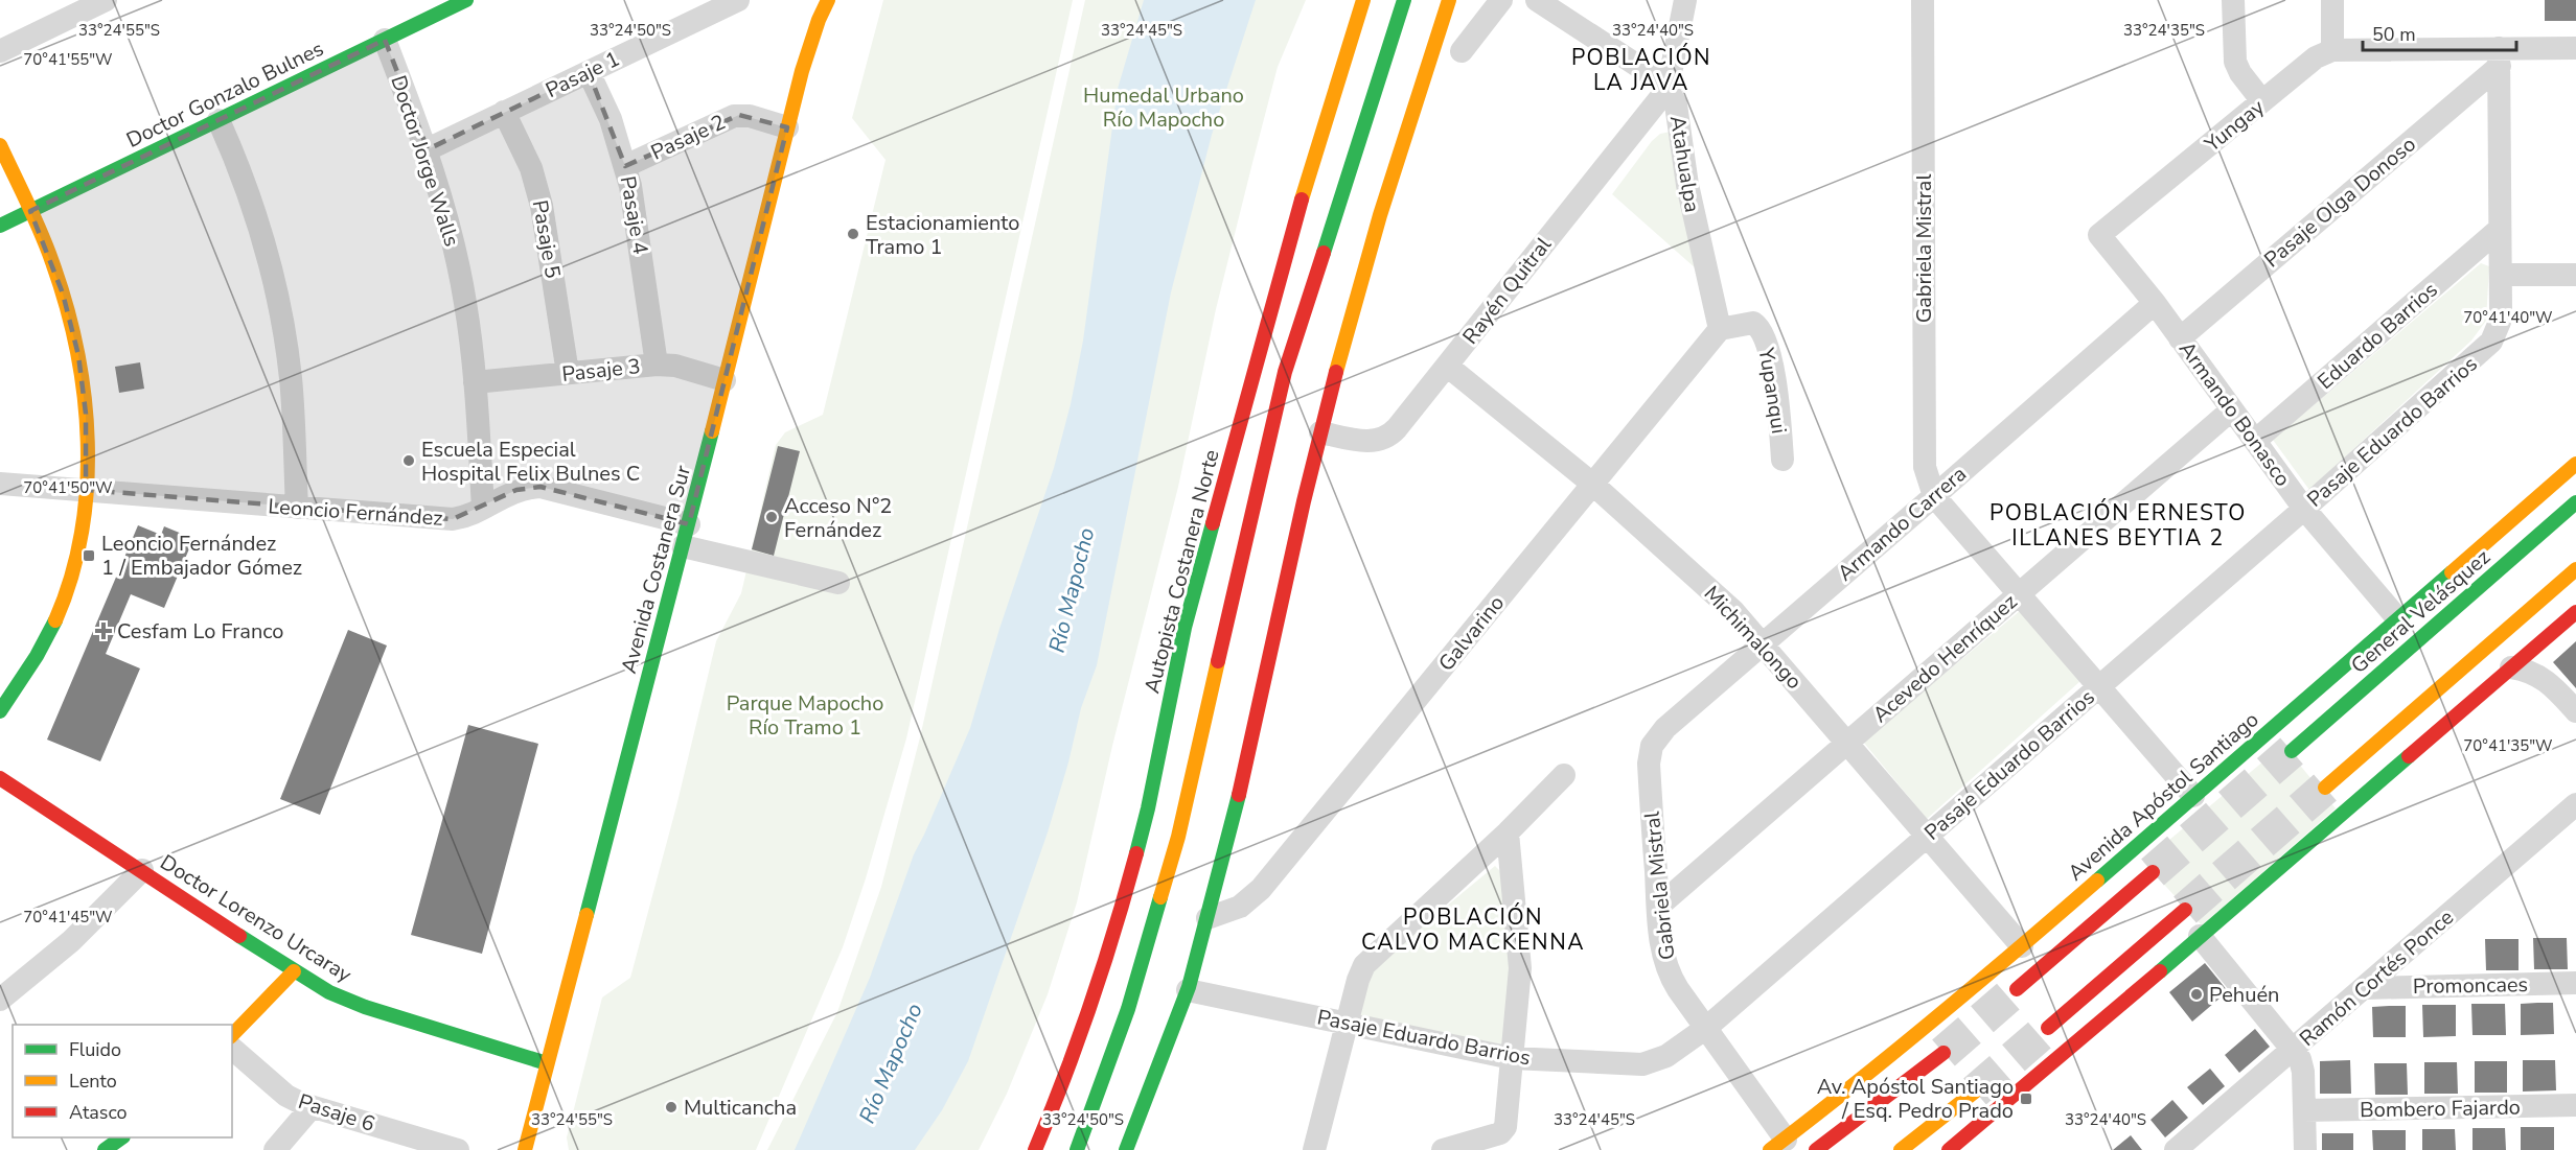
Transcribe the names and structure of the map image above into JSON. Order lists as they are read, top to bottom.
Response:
{
  "streets": {
    "main road": [
      "Doctor Gonzalo Bulnes",
      "Avenida Costanera Sur",
      "Autopista Costanera Norte",
      "General Velásquez",
      "Avenida Apóstol Santiago",
      "Doctor Lorenzo Urcaray"
    ],
    "street": [
      "Pasaje 1",
      "Yungay",
      "Pasaje 2",
      "Doctor Jorge Walls",
      "Atahualpa",
      "Pasaje Olga Donoso",
      "Pasaje 4",
      "Pasaje 5",
      "Gabriela Mistral",
      "Rayén Quitral",
      "Eduardo Barrios",
      "Pasaje 3",
      "Yupanqui",
      "Armando Bonasco",
      "Pasaje Eduardo Barrios",
      "Leoncio Fernández",
      "Armando Carrera",
      "Galvarino",
      "Michimalongo",
      "Acevedo Henríquez",
      "Ramón Cortés Ponce",
      "Promoncaes",
      "Bombero Fajardo",
      "Pasaje 6"
    ]
  },
  "crossings": [
    ["Pasaje 1", "Doctor Jorge Walls"],
    ["Pasaje 1", "Pasaje 4"],
    ["Pasaje 1", "Pasaje 5"],
    ["Doctor Gonzalo Bulnes", "Doctor Jorge Walls"],
    ["Yungay", "Armando Bonasco"],
    ["Pasaje 2", "Pasaje 4"],
    ["Pasaje 2", "Avenida Costanera Sur"],
    ["Doctor Jorge Walls", "Pasaje 3"],
    ["Doctor Jorge Walls", "Leoncio Fernández"],
    ["Atahualpa", "Rayén Quitral"],
    ["Atahualpa", "Yupanqui"],
    ["Atahualpa", "Galvarino"],
    ["Pasaje Olga Donoso", "Armando Bonasco"],
    ["Pasaje Olga Donoso", "Pasaje Eduardo Barrios"],
    ["Pasaje 4", "Pasaje 3"],
    ["Pasaje 5", "Pasaje 3"],
    ["Gabriela Mistral", "Pasaje Eduardo Barrios"],
    ["Gabriela Mistral", "Armando Carrera"],
    ["Gabriela Mistral", "Acevedo Henríquez"],
    ["Gabriela Mistral", "Avenida Apóstol Santiago"],
    ["Rayén Quitral", "Michimalongo"],
    ["Eduardo Barrios", "Armando Bonasco"],
    ["Eduardo Barrios", "Pasaje Eduardo Barrios"],
    ["Pasaje 3", "Avenida Costanera Sur"],
    ["Yupanqui", "Galvarino"],
    ["Armando Bonasco", "Pasaje Eduardo Barrios"],
    ["Armando Bonasco", "Armando Carrera"],
    ["Armando Bonasco", "Acevedo Henríquez"],
    ["Armando Bonasco", "Avenida Apóstol Santiago"],
    ["Pasaje Eduardo Barrios", "Michimalongo"],
    ["Leoncio Fernández", "Avenida Costanera Sur"],
    ["Armando Carrera", "Michimalongo"],
    ["Avenida Costanera Sur", "Doctor Lorenzo Urcaray"],
    ["Galvarino", "Michimalongo"],
    ["Michimalongo", "Acevedo Henríquez"],
    ["Michimalongo", "Avenida Apóstol Santiago"],
    ["Ramón Cortés Ponce", "Promoncaes"]
  ],
  "districts": ["POBLACIÓN LA JAVA", "POBLACIÓN ERNESTO ILLANES BEYTIA 2", "POBLACIÓN CALVO MACKENNA"],
  "water": ["Río Mapocho"],
  "parks": ["Humedal Urbano Río Mapocho", "Parque Mapocho Río Tramo 1"],
  "places": {
    "other": [
      "Estacionamiento Tramo 1",
      "Escuela Especial Hospital Felix Bulnes C",
      "Acceso N°2 Fernández",
      "Pehuén",
      "Multicancha"
    ],
    "transit": ["Leoncio Fernández 1 / Embajador Gómez", "Av. Apóstol Santiago / Esq. Pedro Prado"],
    "health": ["Cesfam Lo Franco"]
  },
  "legend": ["Fluido", "Lento", "Atasco"],
  "scale_bar": "50 m",
  "coordinates": [
    "33°24'40\"S",
    "33°24'55\"S",
    "33°24'50\"S",
    "33°24'45\"S",
    "33°24'35\"S",
    "70°41'55\"W",
    "70°41'40\"W",
    "70°41'50\"W",
    "70°41'35\"W",
    "70°41'45\"W"
  ]
}
